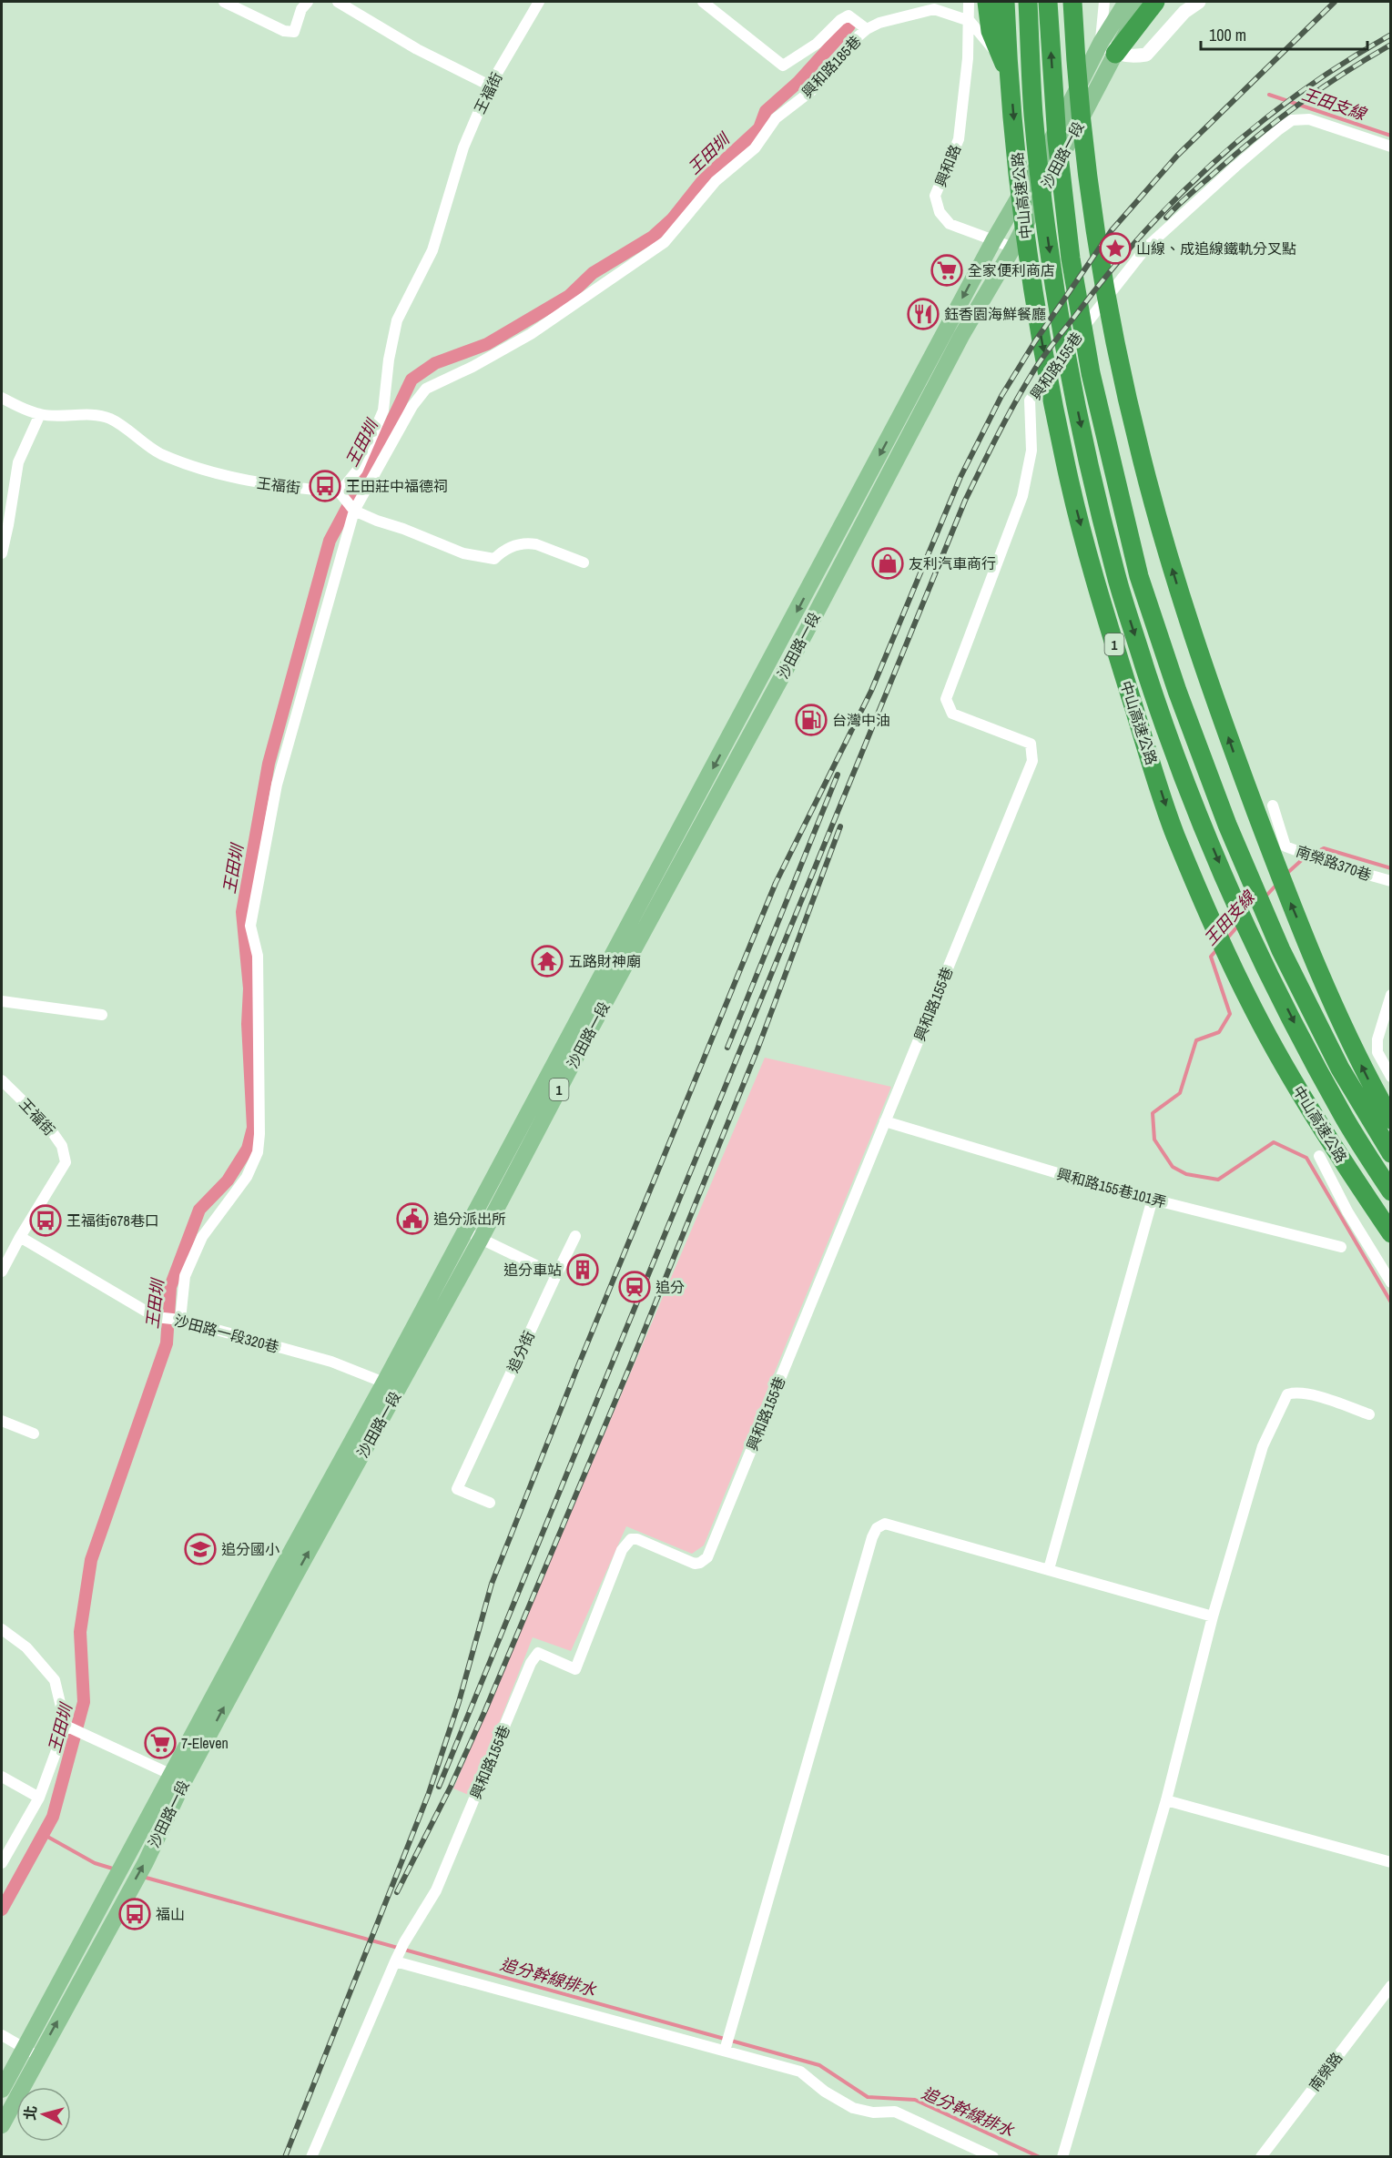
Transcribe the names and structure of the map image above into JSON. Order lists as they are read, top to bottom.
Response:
{
  "streets": {
    "highway": ["中山高速公路", "1"],
    "main road": ["沙田路一段"],
    "street": [
      "興和路185巷",
      "王福街",
      "興和路",
      "興和路155巷",
      "南榮路370巷",
      "興和路155巷101弄",
      "沙田路一段320巷",
      "追分街",
      "南榮路"
    ]
  },
  "crossings": [
    ["興和路185巷", "興和路"],
    ["興和路185巷", "沙田路一段320巷"],
    ["王福街", "沙田路一段320巷"],
    ["沙田路一段", "興和路"],
    ["沙田路一段", "沙田路一段320巷"],
    ["興和路155巷", "興和路155巷101弄"]
  ],
  "water": ["王田支線", "王田圳", "追分幹線排水"],
  "places": {
    "place": ["山線、成追線鐵軌分叉點"],
    "supermarket": ["全家便利商店", "7-Eleven"],
    "restaurant": ["鈺香園海鮮餐廳"],
    "bus stop": ["王田莊中福德祠", "王福街678巷口", "福山"],
    "shop": ["友利汽車商行"],
    "fuel station": ["台灣中油"],
    "temple": ["五路財神廟"],
    "public building": ["追分派出所"],
    "building": ["追分車站"],
    "station": ["追分"],
    "school or university": ["追分國小"]
  },
  "scale_bar": "100 m",
  "north": "left"
}
